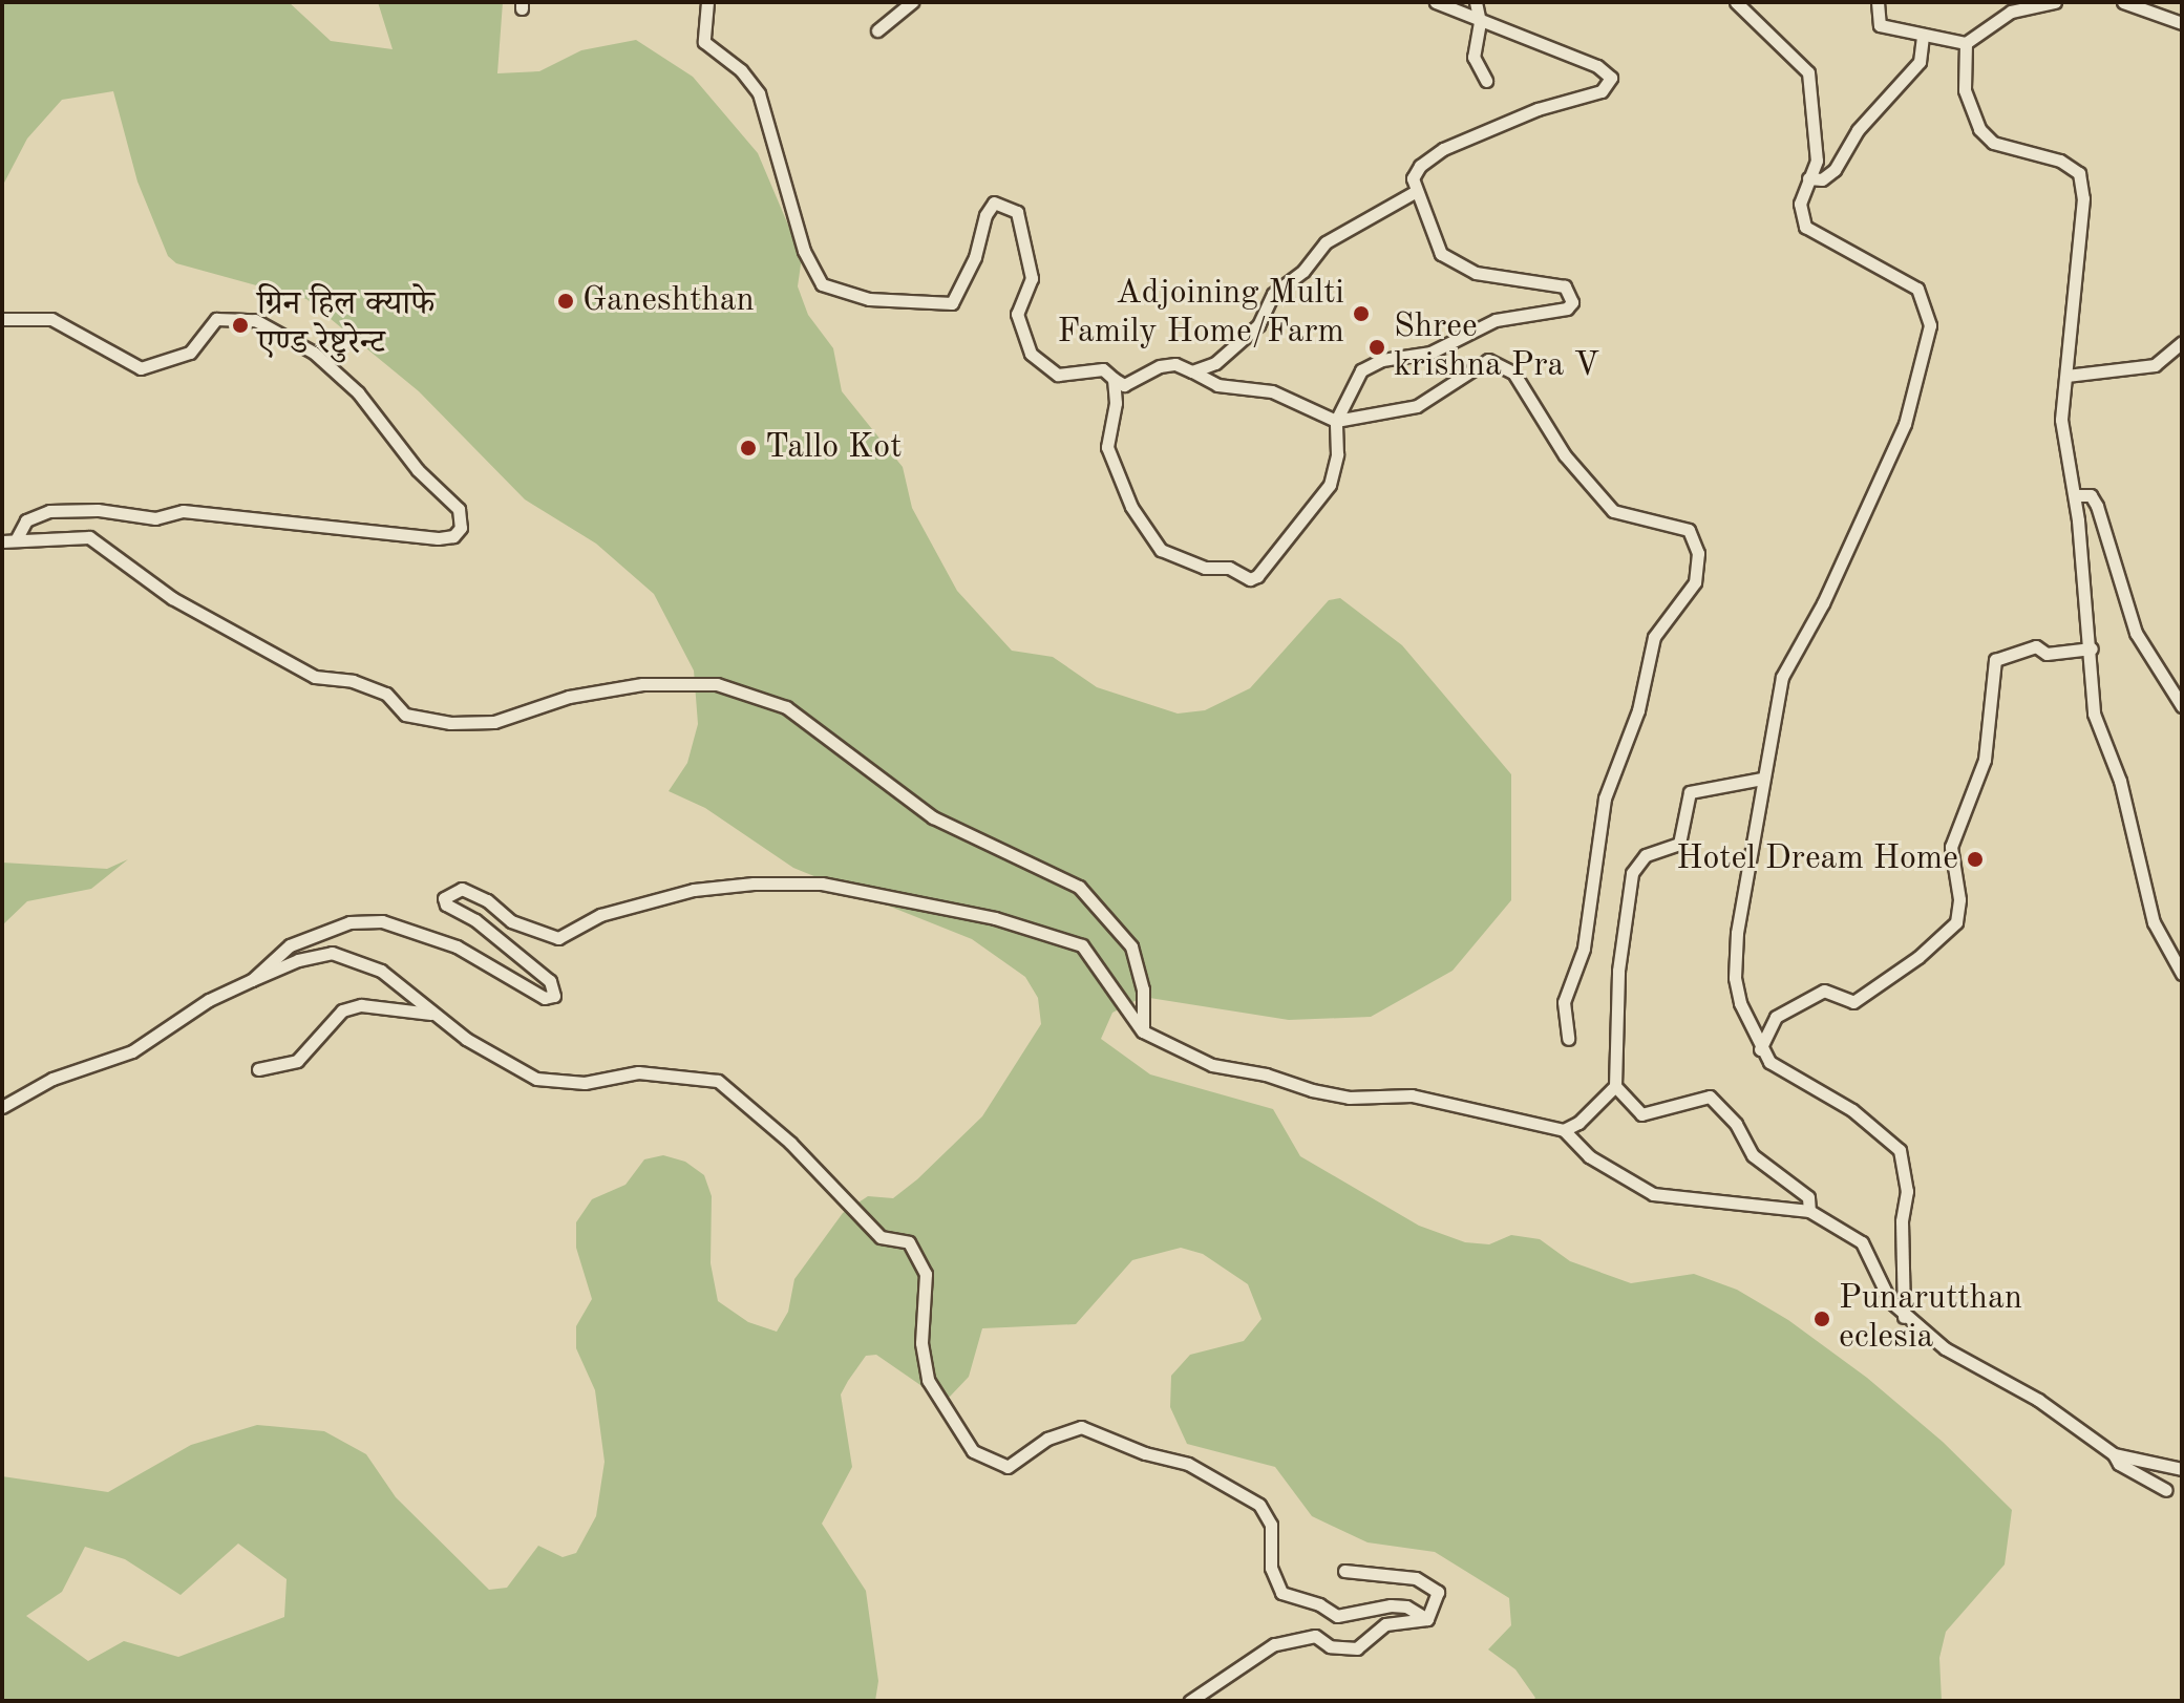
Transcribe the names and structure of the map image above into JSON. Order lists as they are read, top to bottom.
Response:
{
  "places": [
    "Ganeshthan",
    "Adjoining Multi Family Home/Farm",
    "ग्रिन हिल क्याफे एण्ड रेष्टुरेन्ट",
    "Shree krishna Pra V",
    "Tallo Kot",
    "Hotel Dream Home",
    "Punarutthan eclesia"
  ]
}
